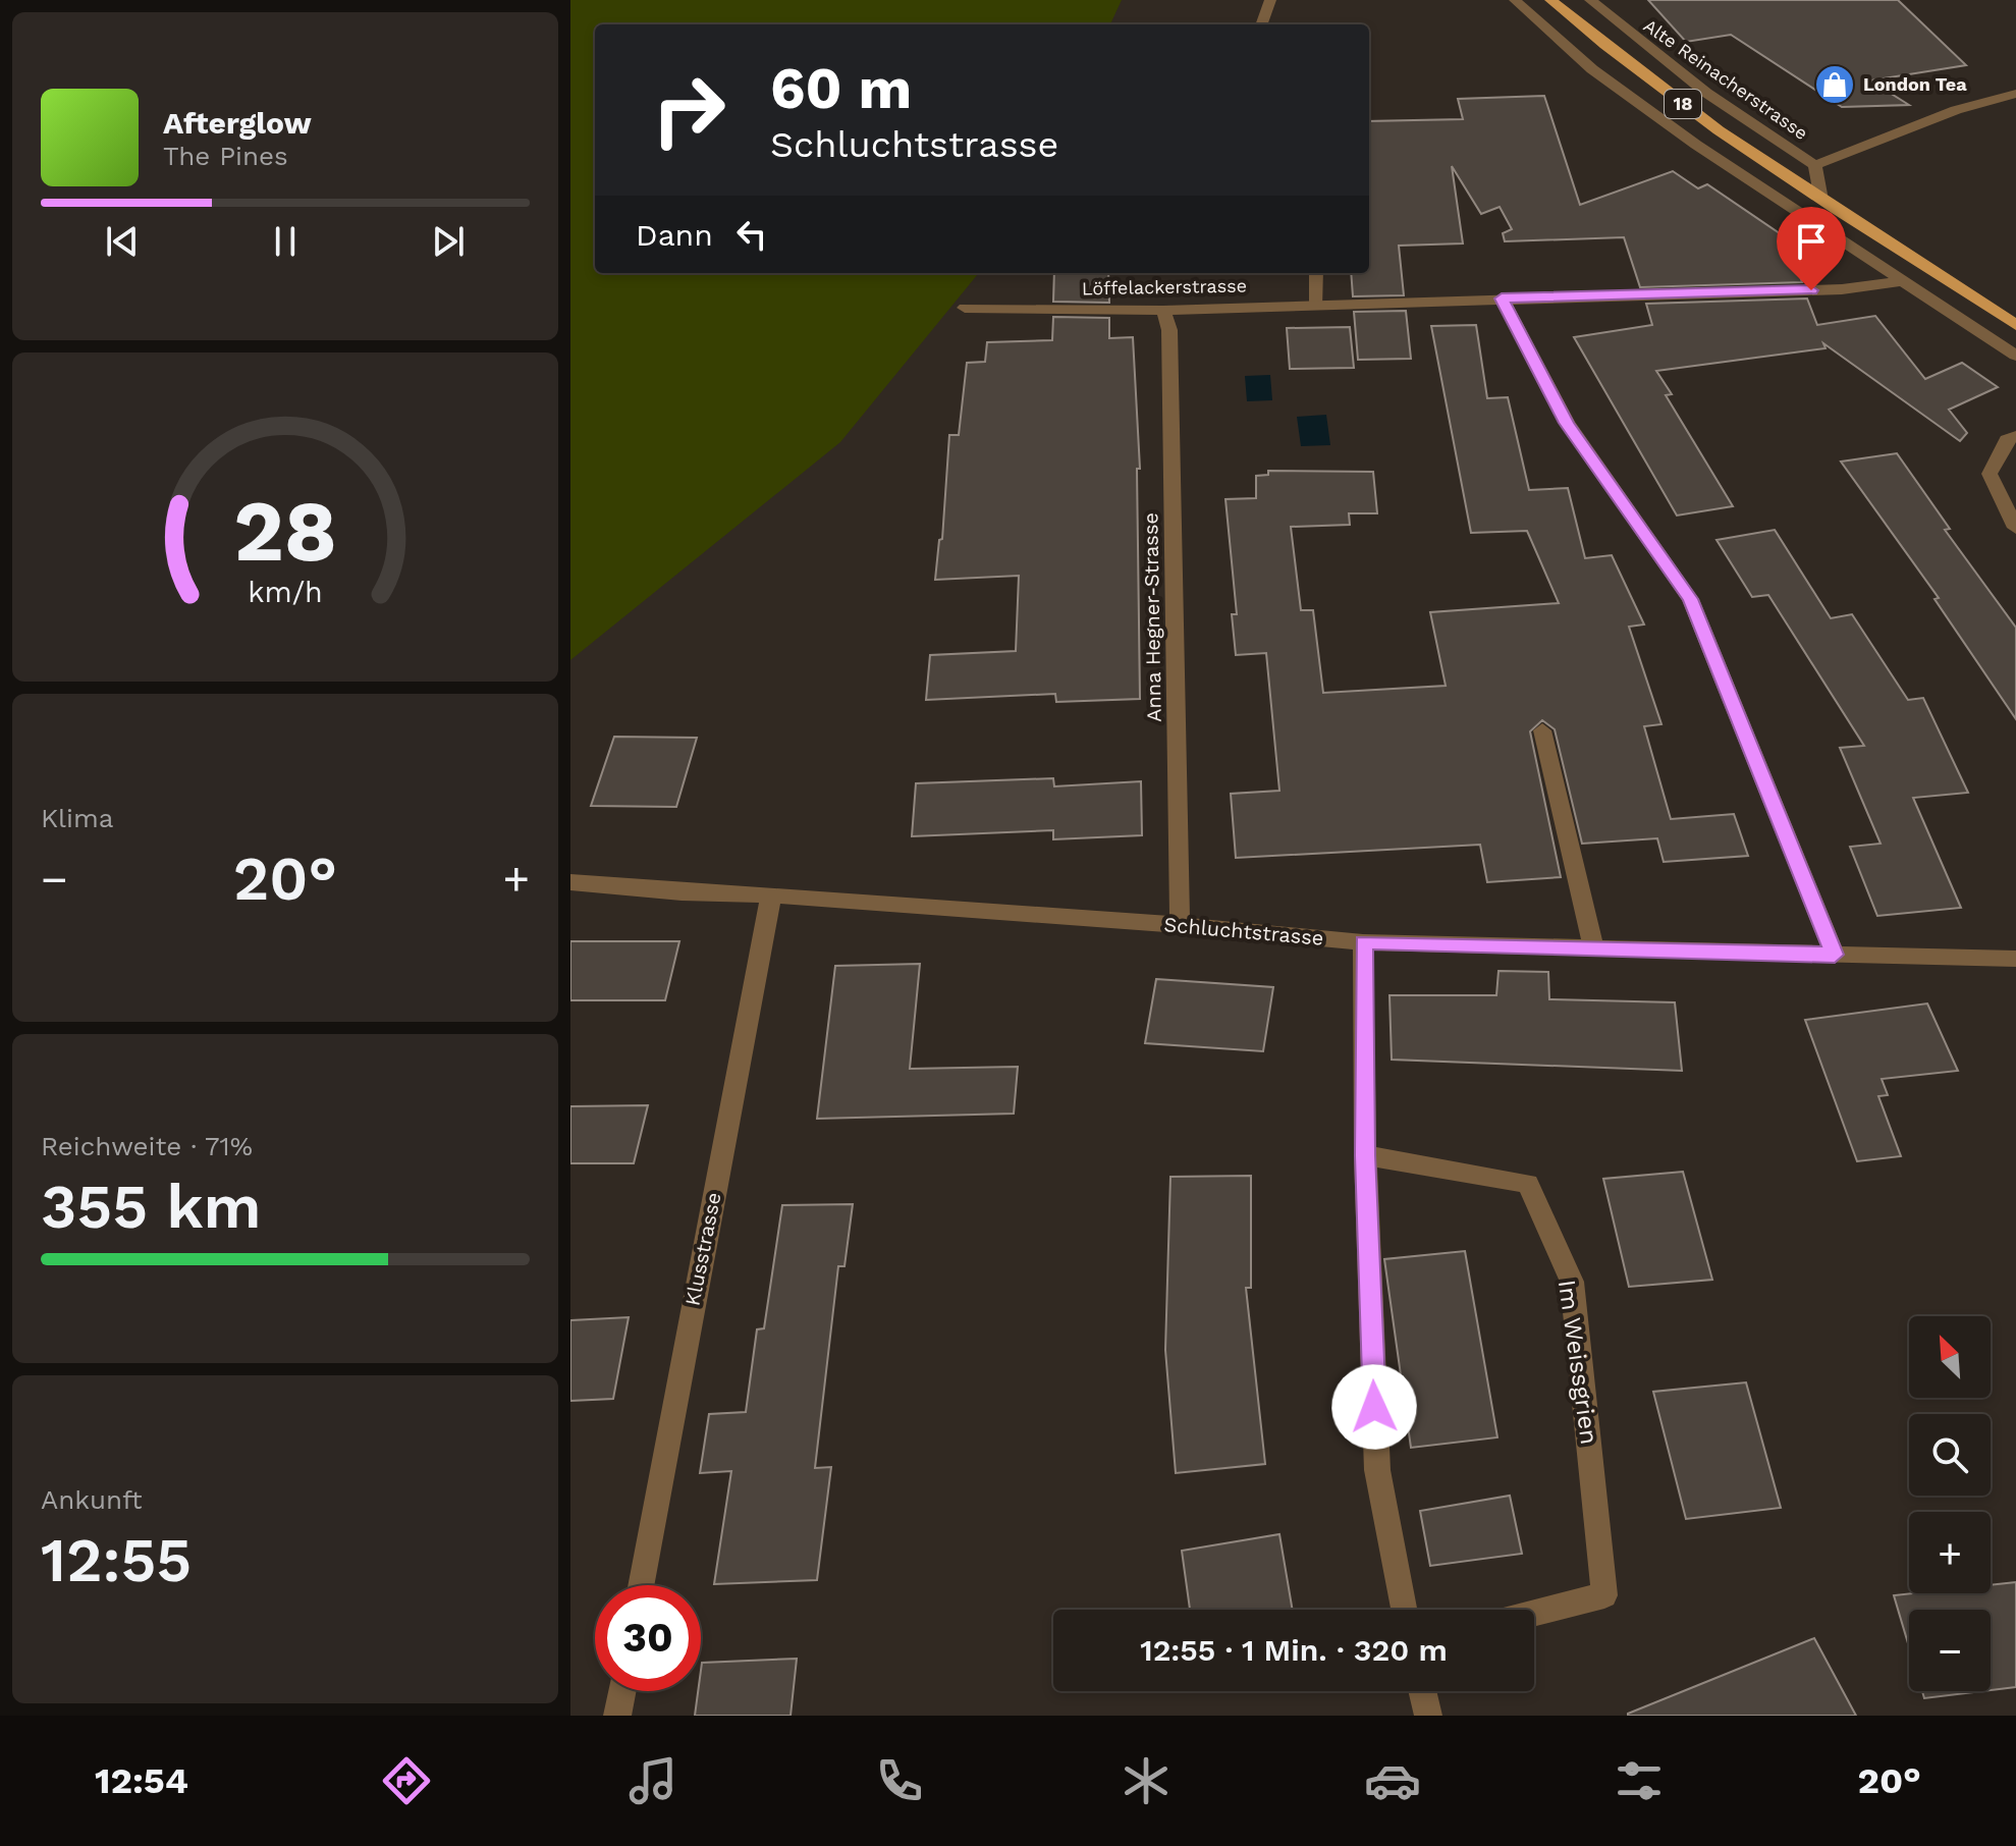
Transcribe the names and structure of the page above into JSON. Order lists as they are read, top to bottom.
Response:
{
  "streets": {
    "main road": ["18"],
    "street": [
      "Alte Reinacherstrasse",
      "Löffelackerstrasse",
      "Anna Hegner-Strasse",
      "Schluchtstrasse",
      "Klusstrasse",
      "Im Weissgrien"
    ]
  },
  "crossings": [
    ["Alte Reinacherstrasse", "18"],
    ["Löffelackerstrasse", "Anna Hegner-Strasse"],
    ["Anna Hegner-Strasse", "Schluchtstrasse"],
    ["Schluchtstrasse", "Klusstrasse"]
  ],
  "places": {
    "shop": ["London Tea"]
  },
  "north": "top left",
  "page": {
    "turn": ["60 m", "Schluchtstrasse"],
    "song": ["Afterglow", "The Pines"],
    "then": "Dann",
    "tile": [
      "Klima",
      ["Reichweite · 71%", "355 km"],
      ["Ankunft", "12:55"]
    ],
    "heat": ["−", "20°", "+"],
    "map_buttons": ["+", "−"],
    "limit": "30",
    "trip": "12:55 · 1 Min. · 320 m",
    "tabs": ["12:54", "20°"],
    "gauge": ["28", "km/h"]
  }
}
